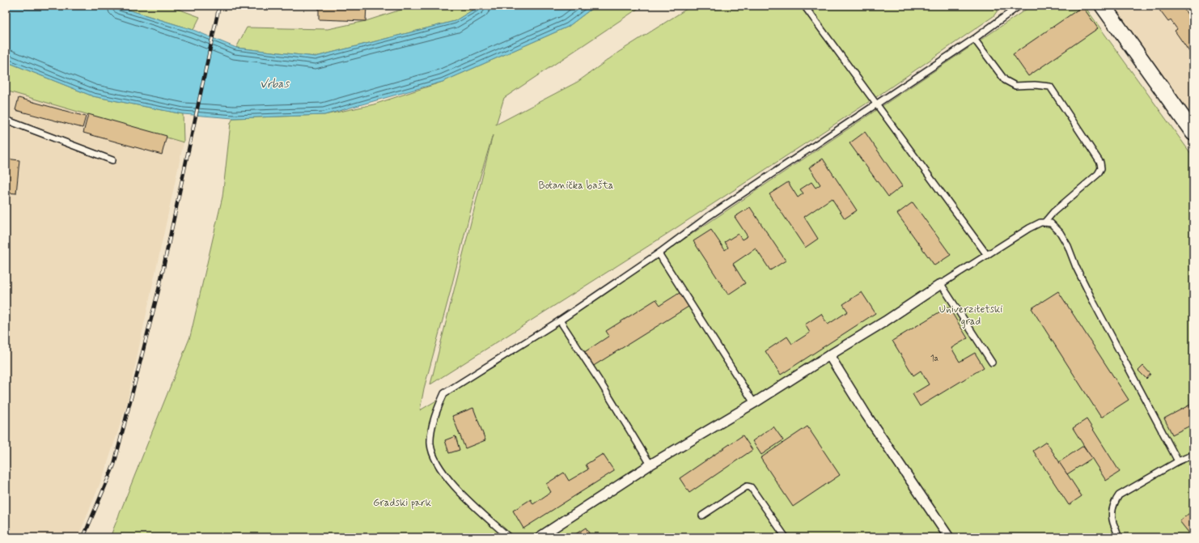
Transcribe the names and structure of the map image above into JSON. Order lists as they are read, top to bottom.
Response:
{
  "water": ["Vrbas"],
  "parks": ["Botanička bašta", "Univerzitetski grad", "Gradski park"],
  "house_numbers": ["1a"]
}
